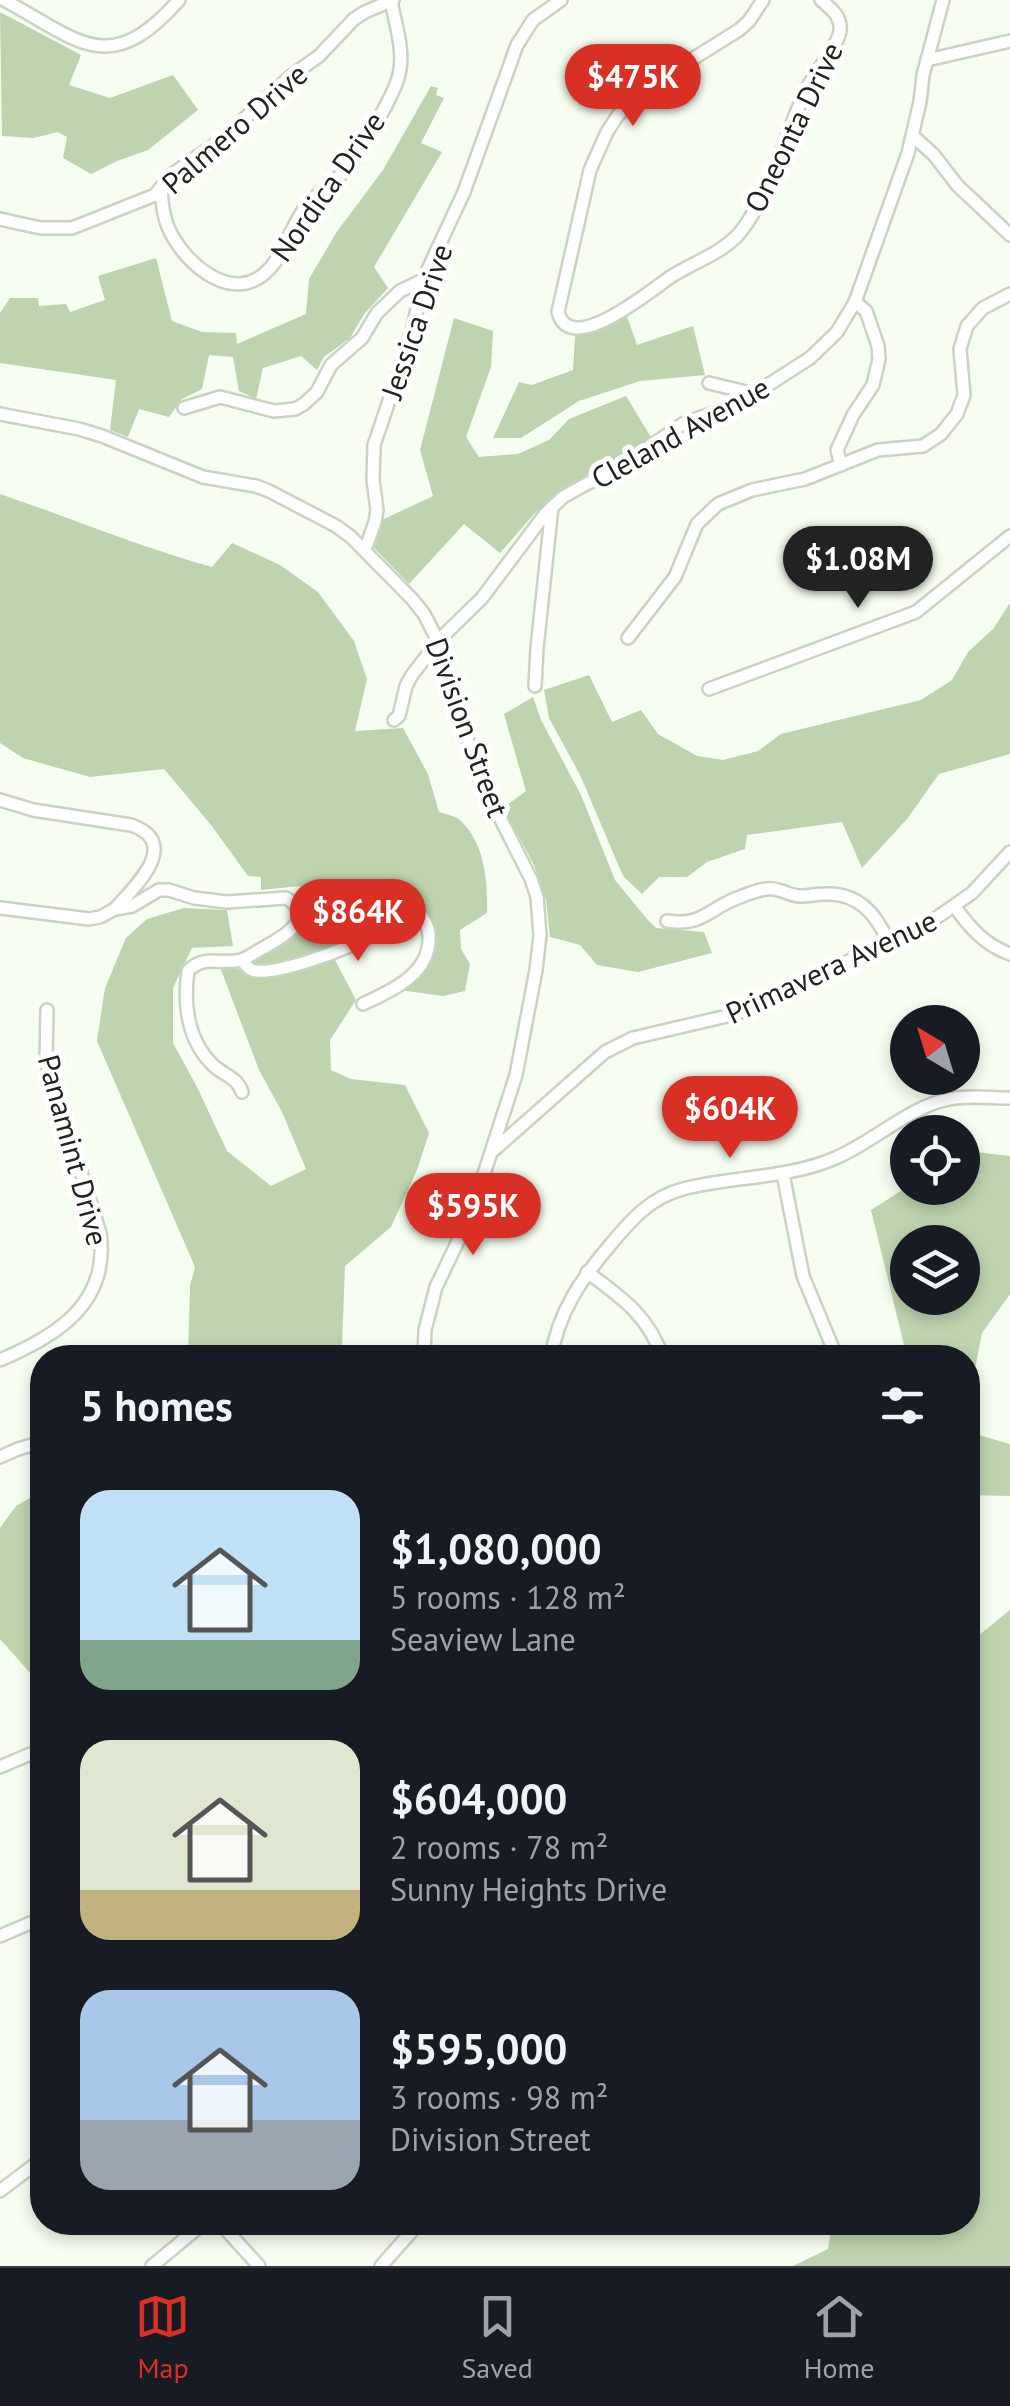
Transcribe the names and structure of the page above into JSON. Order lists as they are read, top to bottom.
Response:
{
  "streets": {
    "street": [
      "Oneonta Drive",
      "Palmero Drive",
      "Nordica Drive",
      "Jessica Drive",
      "Cleland Avenue",
      "Division Street",
      "Primavera Avenue",
      "Panamint Drive"
    ]
  },
  "crossings": [
    ["Palmero Drive", "Nordica Drive"],
    ["Jessica Drive", "Division Street"],
    ["Cleland Avenue", "Division Street"],
    ["Division Street", "Primavera Avenue"]
  ],
  "north": "top left",
  "page": {
    "price": [
      "$475K",
      "$1.08M",
      "$864K",
      "$604K",
      "$595K"
    ],
    "heading": "5 homes",
    "list": [
      {
        "name": "$1,080,000",
        "note": "5 rooms · 128 m² · Seaview Lane"
      },
      {
        "name": "$604,000",
        "note": "2 rooms · 78 m² · Sunny Heights Drive"
      },
      {
        "name": "$595,000",
        "note": "3 rooms · 98 m² · Division Street"
      }
    ],
    "tabs": ["Map", "Saved", "Home"]
  }
}
